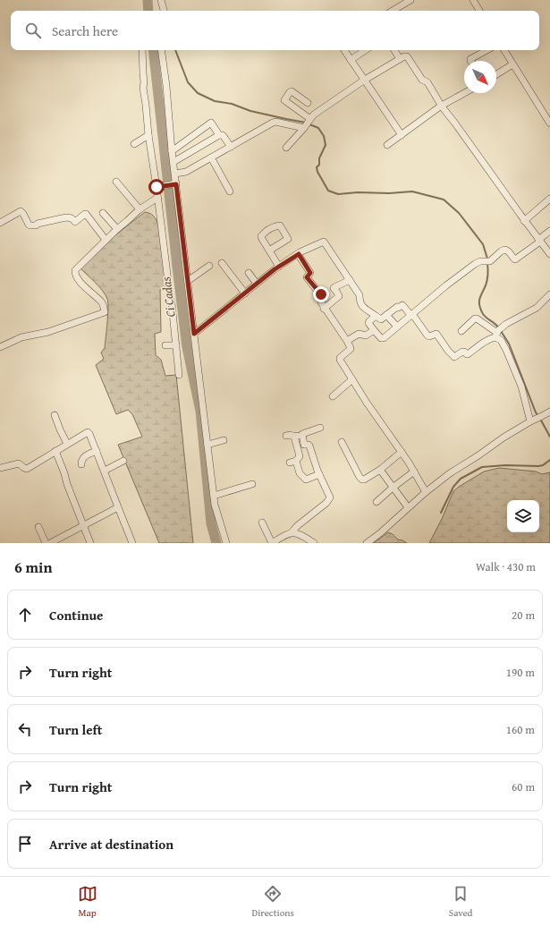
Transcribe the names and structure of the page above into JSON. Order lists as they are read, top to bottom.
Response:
{
  "water": ["Ci Cadas"],
  "north": "bottom right",
  "page": {
    "search": "Search here",
    "heading": ["6 min", "Walk · 430 m"],
    "list": [
      ["Continue", "20 m"],
      ["Turn right", "190 m"],
      ["Turn left", "160 m"],
      ["Turn right", "60 m"],
      "Arrive at destination"
    ],
    "nav": ["Map", "Directions", "Saved"]
  }
}
